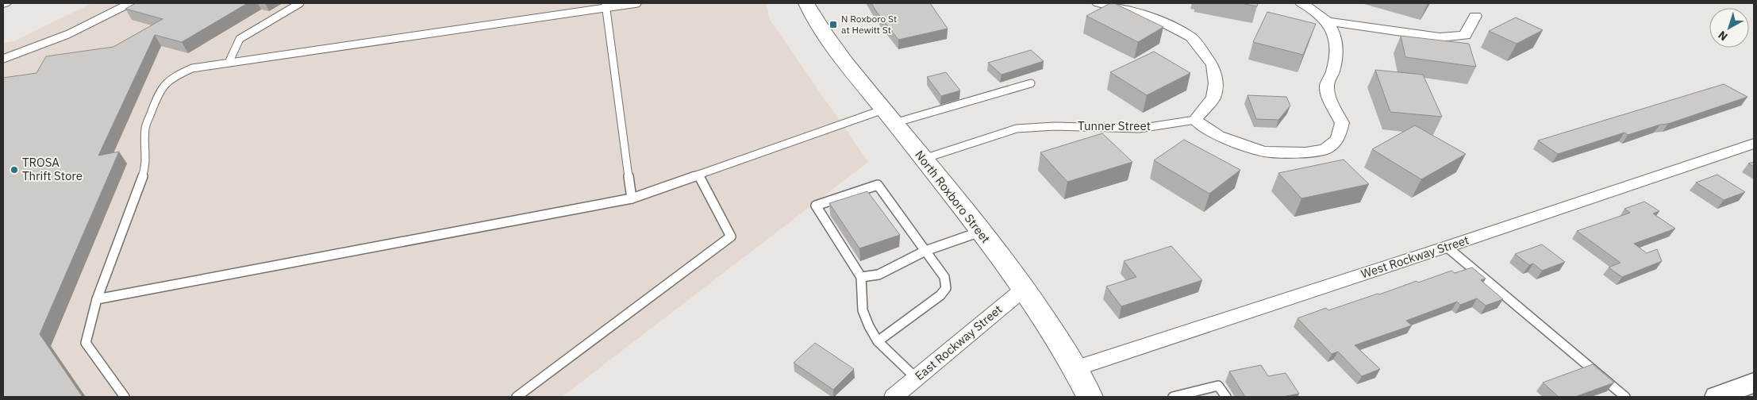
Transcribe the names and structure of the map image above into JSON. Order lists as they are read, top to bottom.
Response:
{
  "streets": {
    "main road": ["North Roxboro Street"],
    "street": ["West Rockway Street", "East Rockway Street"],
    "lane": ["Tunner Street"]
  },
  "crossings": [
    ["Tunner Street", "North Roxboro Street"],
    ["North Roxboro Street", "West Rockway Street"],
    ["North Roxboro Street", "East Rockway Street"]
  ],
  "places": {
    "transit": ["N Roxboro St at Hewitt St"],
    "other": ["TROSA Thrift Store"]
  },
  "north": "bottom left"
}
